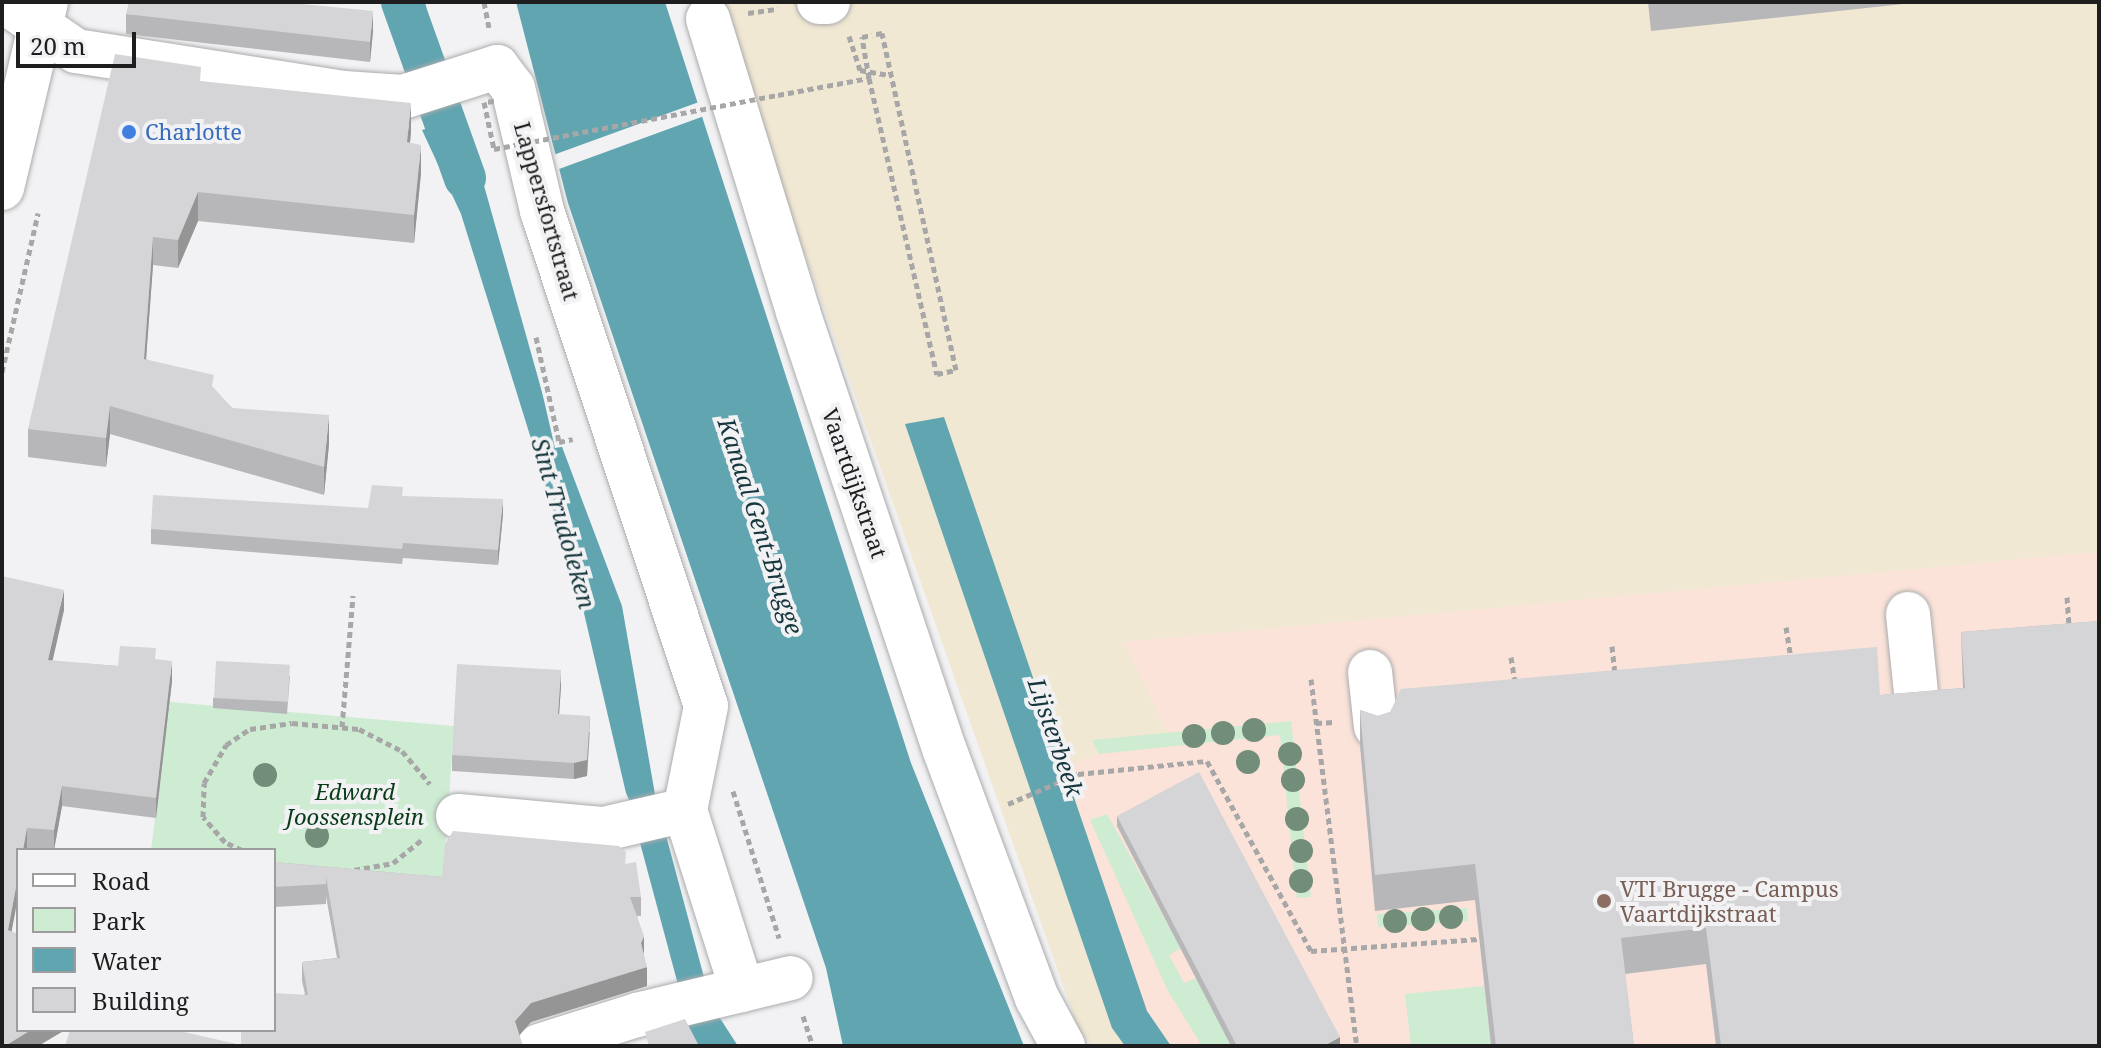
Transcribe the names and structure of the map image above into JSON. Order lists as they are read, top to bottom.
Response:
{
  "streets": {
    "street": ["Lappersfortstraat", "Vaartdijkstraat"]
  },
  "water": ["Sint Trudoleken", "Kanaal Gent-Brugge", "Lijsterbeek"],
  "parks": ["Edward Joossensplein"],
  "places": ["Charlotte", "VTI Brugge - Campus Vaartdijkstraat"],
  "legend": [
    "Road",
    "Park",
    "Water",
    "Building"
  ],
  "scale_bar": "20 m"
}
